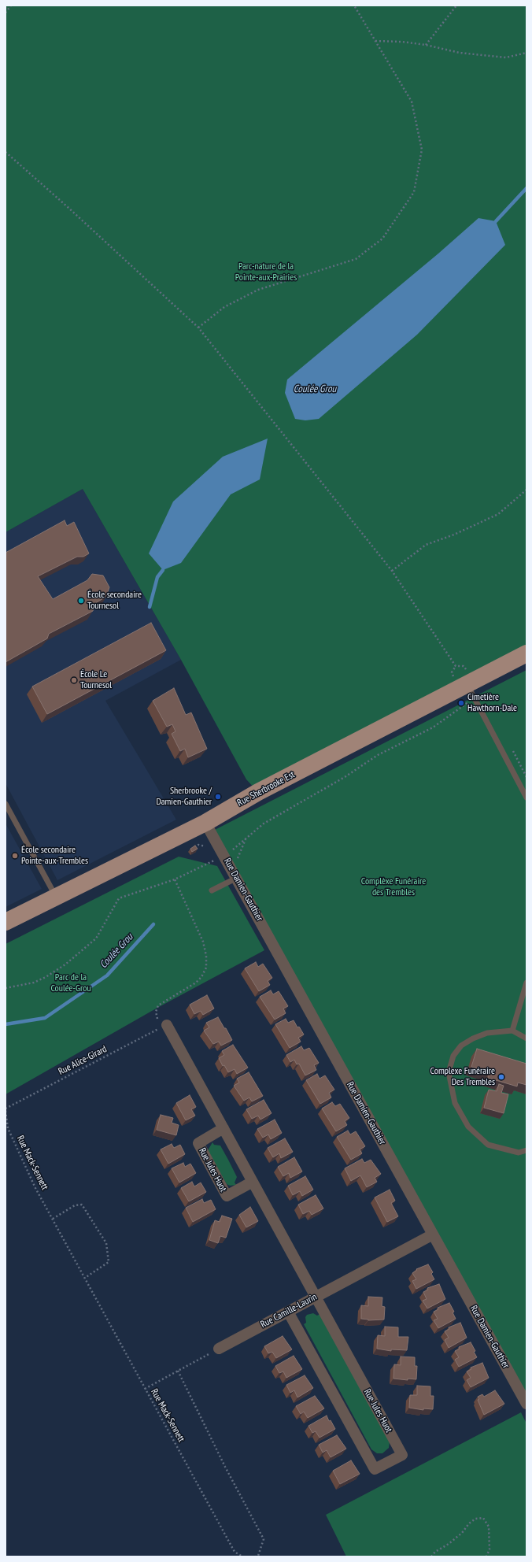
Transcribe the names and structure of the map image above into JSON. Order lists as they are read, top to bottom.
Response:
{
  "streets": {
    "main road": ["Rue Sherbrooke Est"],
    "street": ["Rue Damien-Gauthier", "Rue Jules Huot", "Rue Camille-Laurin"],
    "path": ["Rue Alice-Girard", "Rue Mack-Sennett"]
  },
  "crossings": [
    ["Rue Sherbrooke Est", "Rue Damien-Gauthier"],
    ["Rue Damien-Gauthier", "Rue Camille-Laurin"],
    ["Rue Alice-Girard", "Rue Mack-Sennett"],
    ["Rue Alice-Girard", "Rue Jules Huot"],
    ["Rue Jules Huot", "Rue Camille-Laurin"]
  ],
  "water": ["Coulée Grou"],
  "parks": ["Parc-nature de la Pointe-aux-Prairies", "Complèxe Funéraire des Trembles", "Parc de la Coulée-Grou"],
  "places": [
    "École secondaire Tournesol",
    "École Le Tournesol",
    "Cimetière Hawthorn-Dale",
    "Sherbrooke / Damien-Gauthier",
    "École secondaire Pointe-aux-Trembles",
    "Complexe Funéraire Des Trembles"
  ]
}
